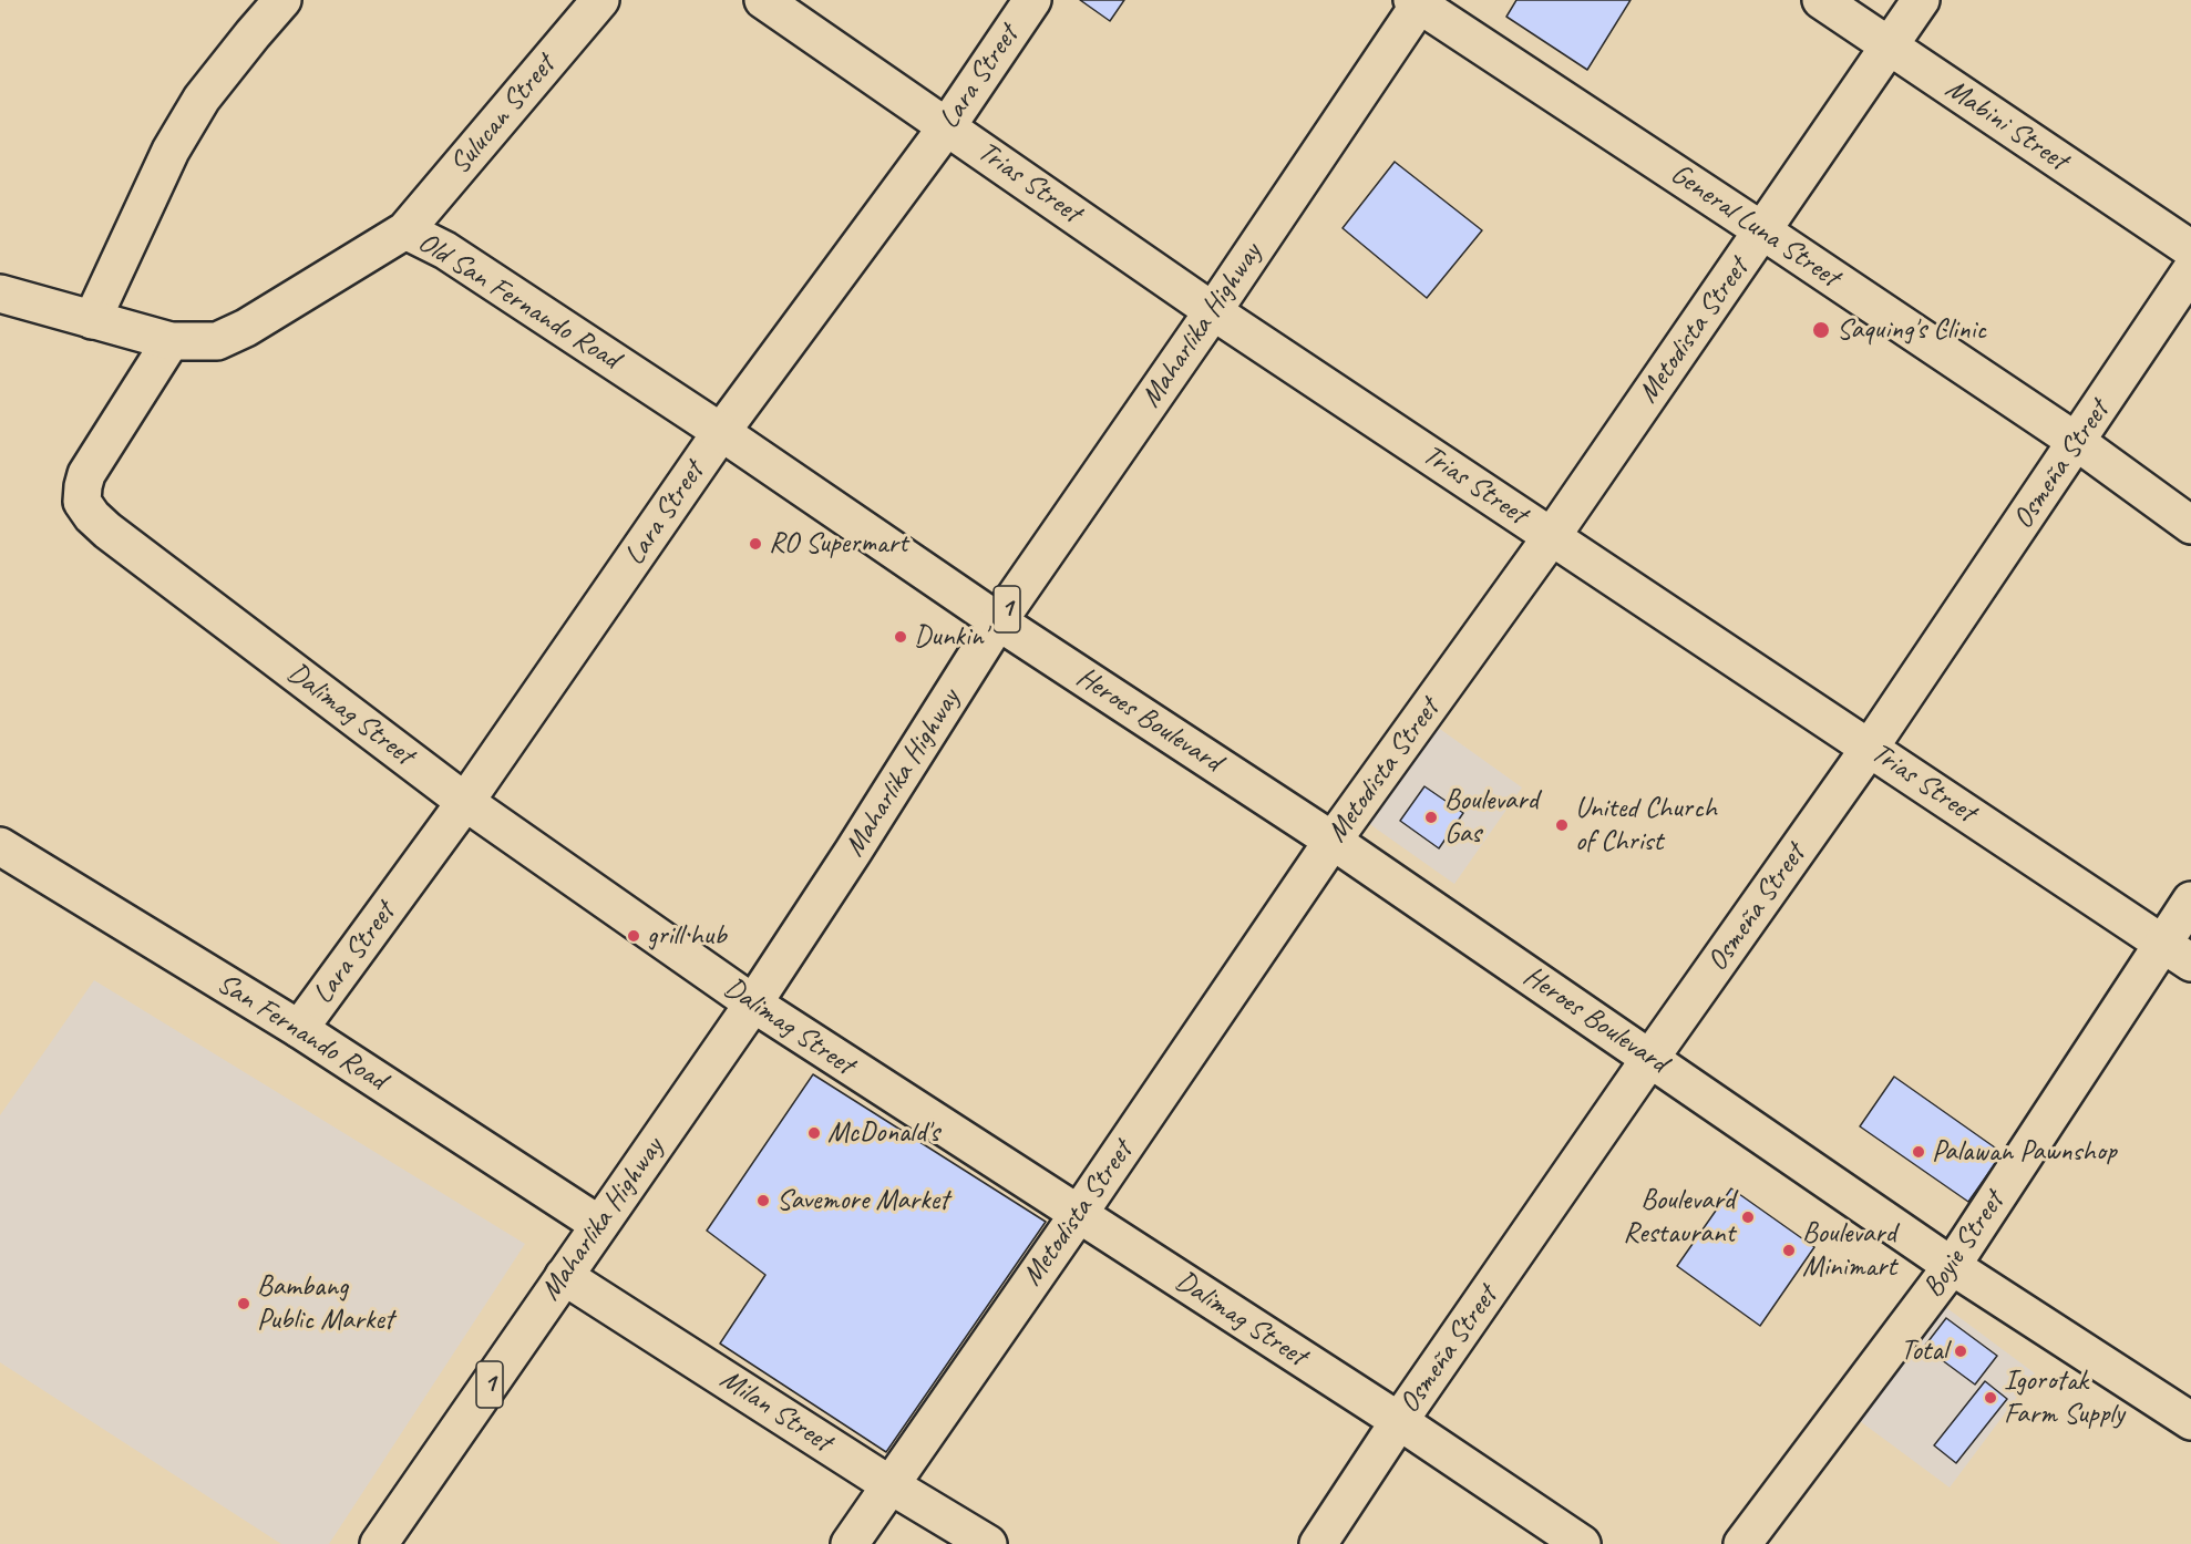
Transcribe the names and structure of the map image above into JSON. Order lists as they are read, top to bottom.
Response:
{
  "streets": {
    "street": [
      "Lara Street",
      "Sulucan Street",
      "Mabini Street",
      "Trias Street",
      "General Luna Street",
      "Old San Fernando Road",
      "Maharlika Highway",
      "Metodista Street",
      "Osmeña Street",
      "1",
      "Dalimag Street",
      "Heroes Boulevard",
      "San Fernando Road",
      "Boyie Street",
      "Milan Street"
    ]
  },
  "crossings": [
    ["Lara Street", "Trias Street"],
    ["Lara Street", "Old San Fernando Road"],
    ["Lara Street", "Dalimag Street"],
    ["Lara Street", "San Fernando Road"],
    ["Sulucan Street", "Old San Fernando Road"],
    ["Mabini Street", "Metodista Street"],
    ["Trias Street", "Maharlika Highway"],
    ["Trias Street", "Metodista Street"],
    ["Trias Street", "Osmeña Street"],
    ["Trias Street", "Boyie Street"],
    ["General Luna Street", "Maharlika Highway"],
    ["General Luna Street", "Metodista Street"],
    ["General Luna Street", "Osmeña Street"],
    ["Old San Fernando Road", "Maharlika Highway"],
    ["Old San Fernando Road", "Dalimag Street"],
    ["Old San Fernando Road", "Heroes Boulevard"],
    ["Maharlika Highway", "Dalimag Street"],
    ["Maharlika Highway", "Heroes Boulevard"],
    ["Maharlika Highway", "San Fernando Road"],
    ["Maharlika Highway", "Milan Street"],
    ["Metodista Street", "Dalimag Street"],
    ["Metodista Street", "Heroes Boulevard"],
    ["Metodista Street", "Milan Street"],
    ["Osmeña Street", "Dalimag Street"],
    ["Osmeña Street", "Heroes Boulevard"],
    ["Heroes Boulevard", "Boyie Street"]
  ],
  "places": [
    "Saquing's Clinic",
    "RO Supermart",
    "Dunkin'",
    "Boulevard Gas",
    "United Church of Christ",
    "grill hub",
    "McDonald's",
    "Palawan Pawnshop",
    "Savemore Market",
    "Boulevard Restaurant",
    "Boulevard Minimart",
    "Bambang Public Market",
    "Total",
    "Igorotak Farm Supply"
  ]
}
